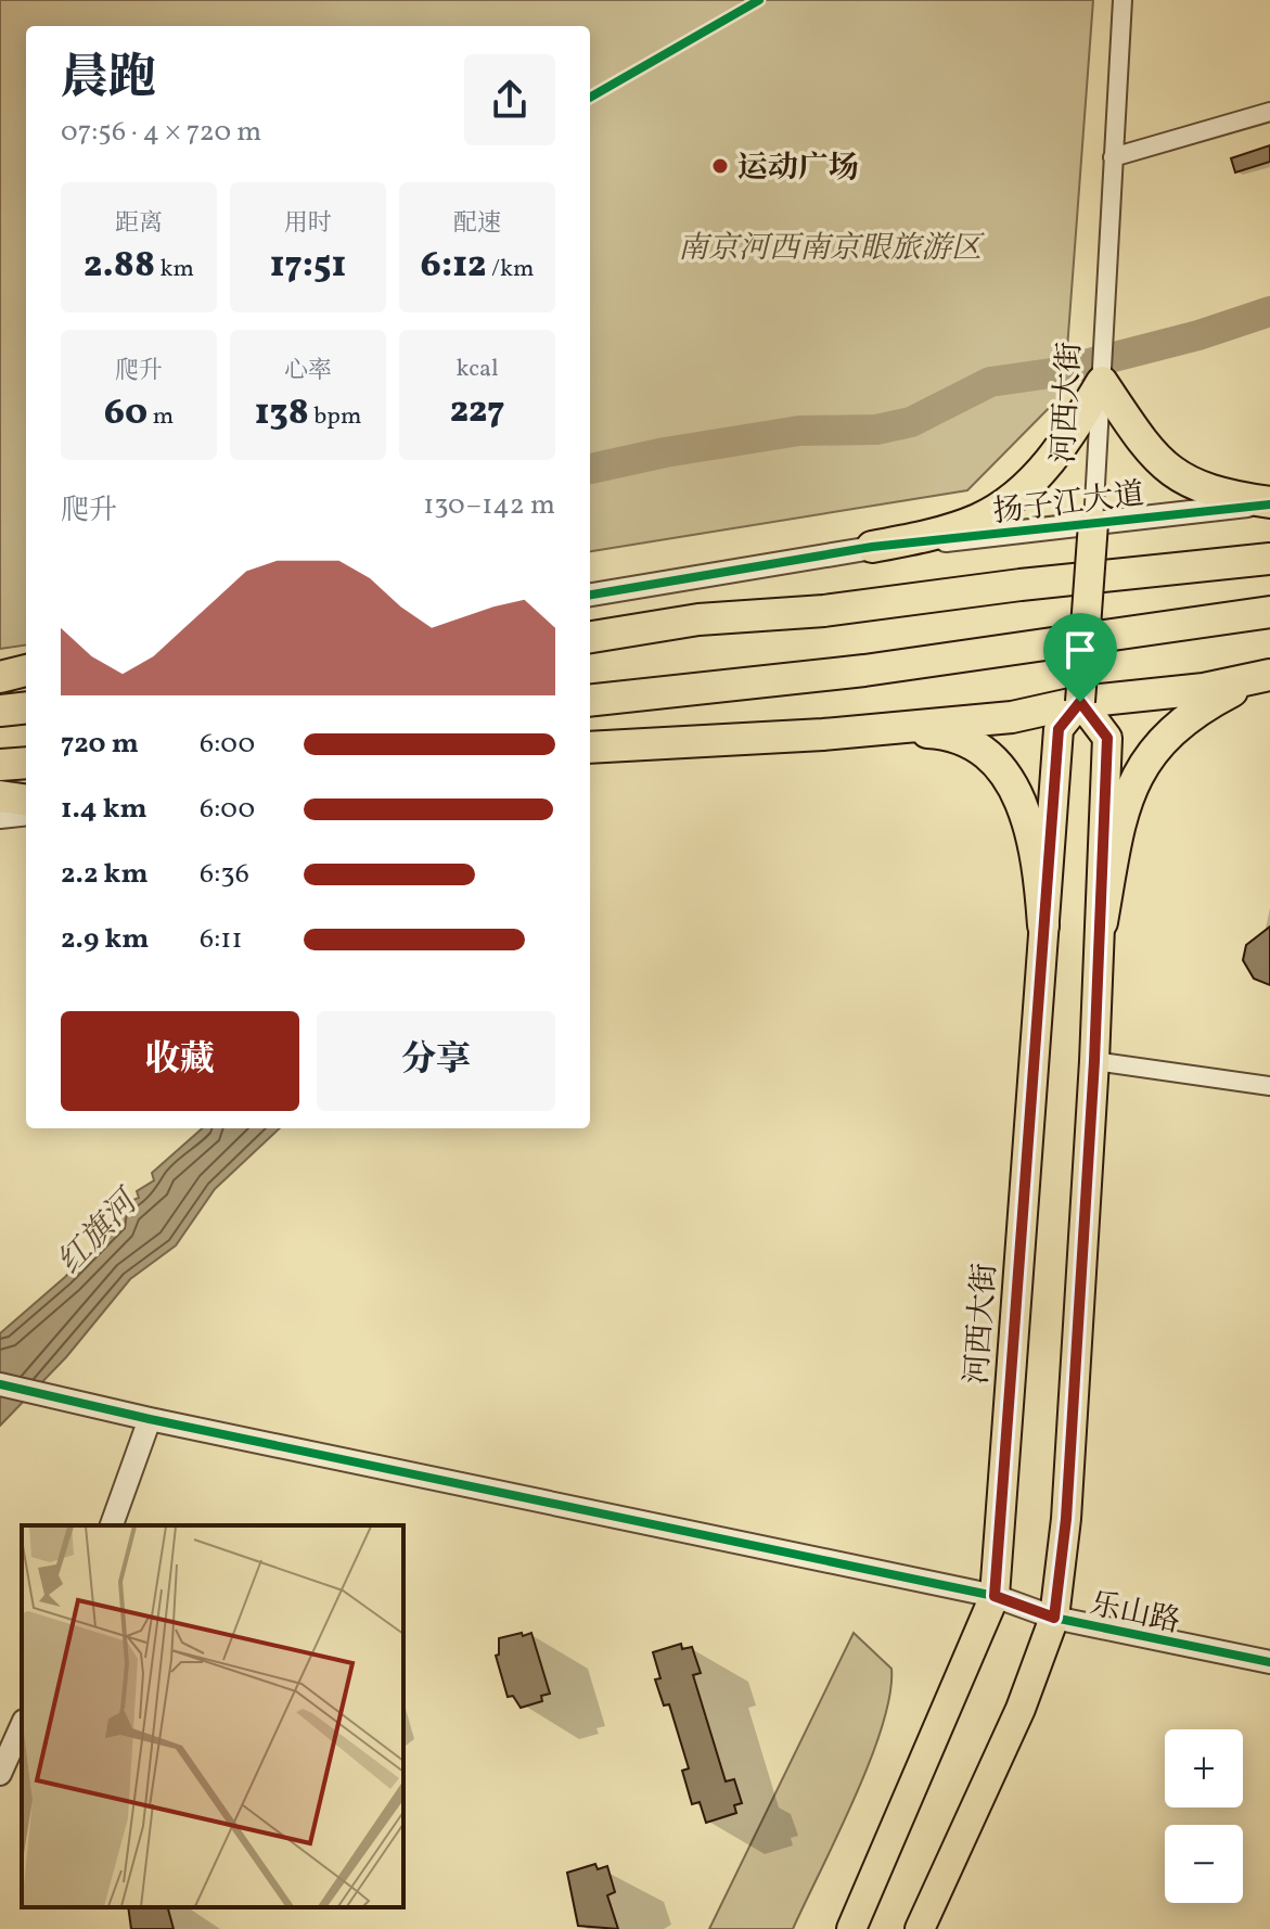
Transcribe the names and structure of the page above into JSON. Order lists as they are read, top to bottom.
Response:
{
  "streets": {
    "main road": ["河西大街"],
    "street": ["扬子江大道", "乐山路"]
  },
  "crossings": [
    ["河西大街", "扬子江大道"],
    ["河西大街", "乐山路"]
  ],
  "water": ["红旗河"],
  "parks": ["南京河西南京眼旅游区"],
  "places": ["运动广场"],
  "page": {
    "heading": ["晨跑", "07:56 · 4 × 720 m"],
    "stats": [
      ["距离", "2.88 km"],
      ["用时", "17:51"],
      ["配速", "6:12 /km"],
      ["爬升", "60 m"],
      ["心率", "138 bpm"],
      ["kcal", "227"]
    ],
    "chart": ["爬升", "130–142 m"],
    "list": [
      {
        "name": "720 m",
        "note": "6:00"
      },
      {
        "name": "1.4 km",
        "note": "6:00"
      },
      {
        "name": "2.2 km",
        "note": "6:36"
      },
      {
        "name": "2.9 km",
        "note": "6:11"
      }
    ],
    "buttons": ["收藏", "分享"],
    "map_buttons": ["+", "−"]
  }
}
